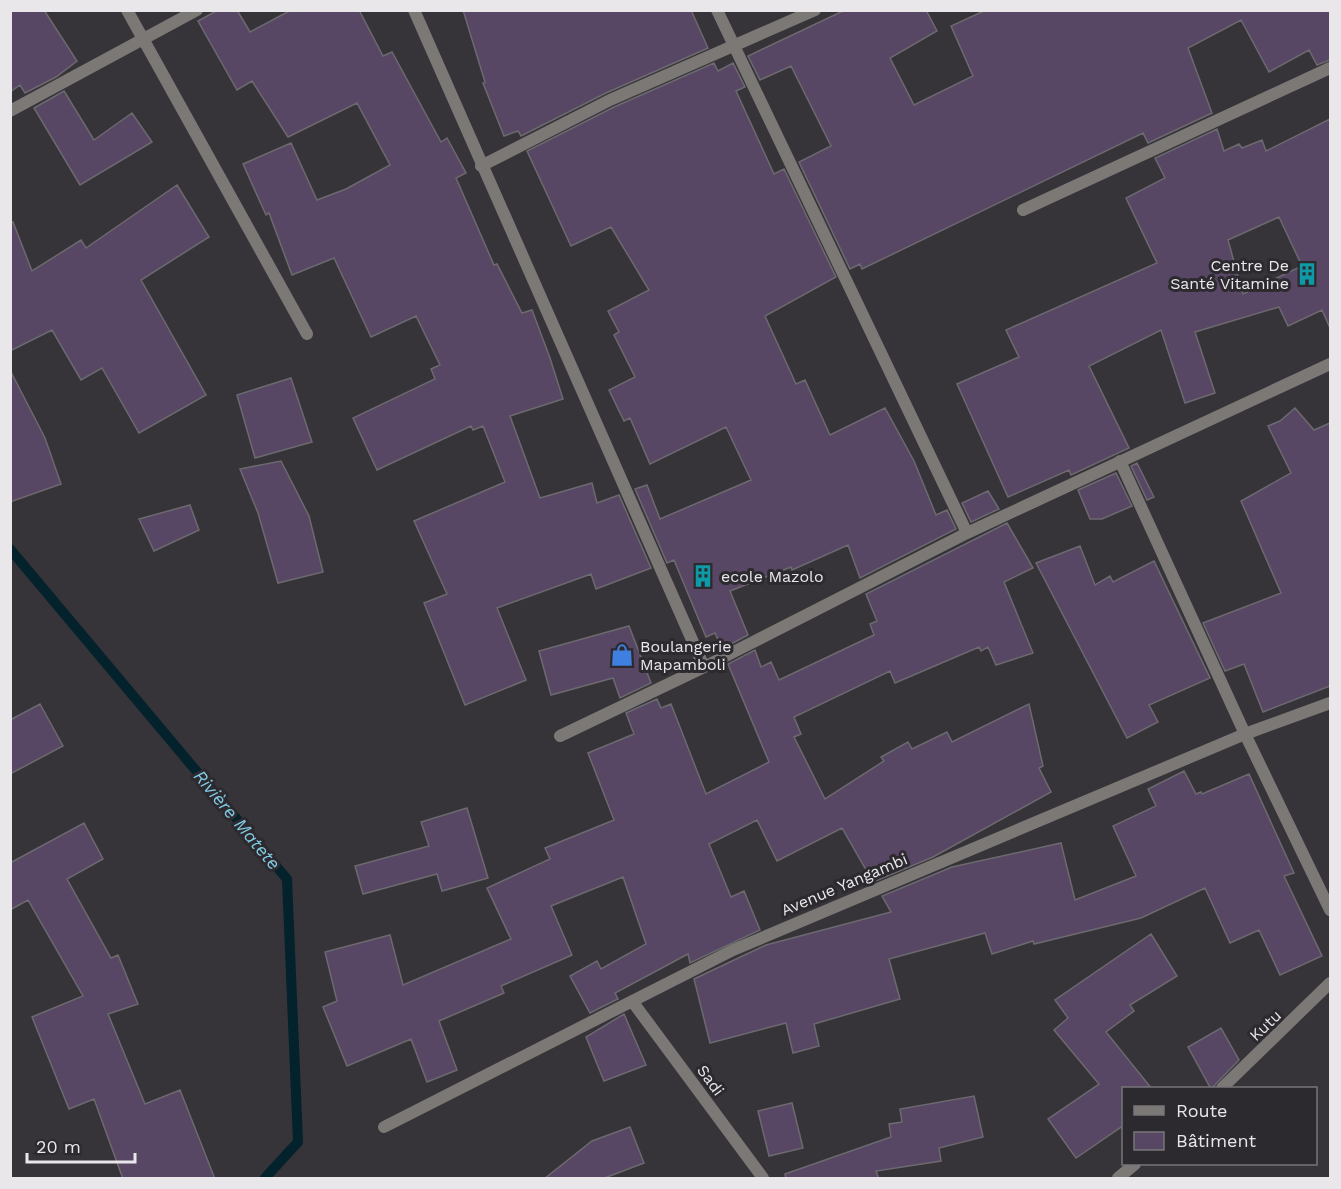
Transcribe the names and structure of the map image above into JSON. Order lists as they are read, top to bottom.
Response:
{
  "streets": {
    "street": ["Avenue Yangambi", "Kutu", "Sadi"]
  },
  "crossings": [
    ["Avenue Yangambi", "Sadi"]
  ],
  "water": ["Rivière Matete"],
  "places": {
    "building": ["Centre De Santé Vitamine", "ecole Mazolo"],
    "shop": ["Boulangerie Mapamboli"]
  },
  "legend": ["Route", "Bâtiment"],
  "scale_bar": "20 m"
}
